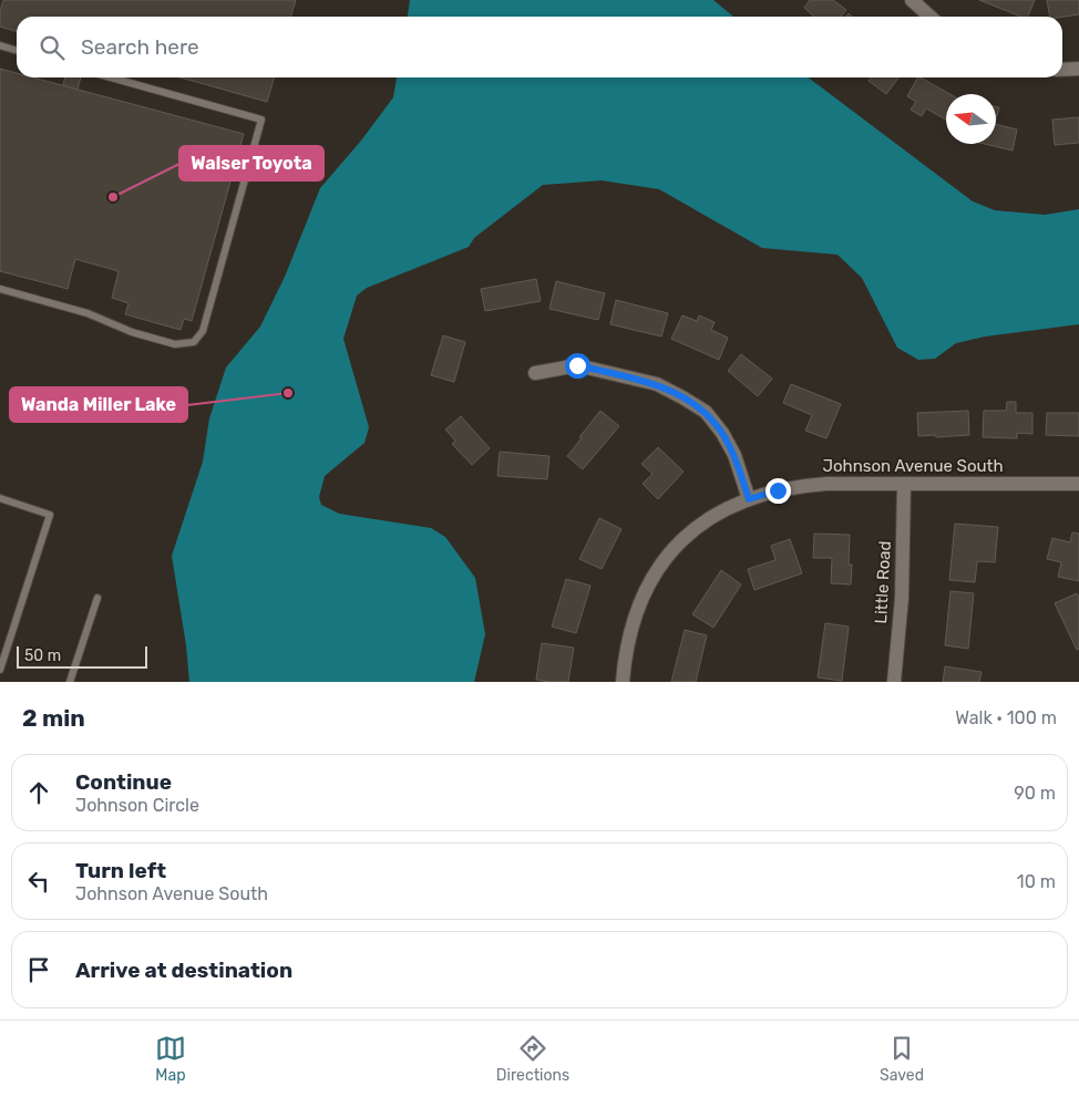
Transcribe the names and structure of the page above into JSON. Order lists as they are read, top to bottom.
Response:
{
  "streets": {
    "street": ["Johnson Avenue South", "Little Road"]
  },
  "crossings": [
    ["Johnson Avenue South", "Little Road"]
  ],
  "places": ["Walser Toyota", "Wanda Miller Lake"],
  "scale_bar": "50 m",
  "north": "left",
  "page": {
    "search": "Search here",
    "scale": "50 m",
    "heading": ["2 min", "Walk · 100 m"],
    "list": [
      ["Continue", "Johnson Circle", "90 m"],
      ["Turn left", "Johnson Avenue South", "10 m"],
      "Arrive at destination"
    ],
    "nav": ["Map", "Directions", "Saved"]
  }
}
